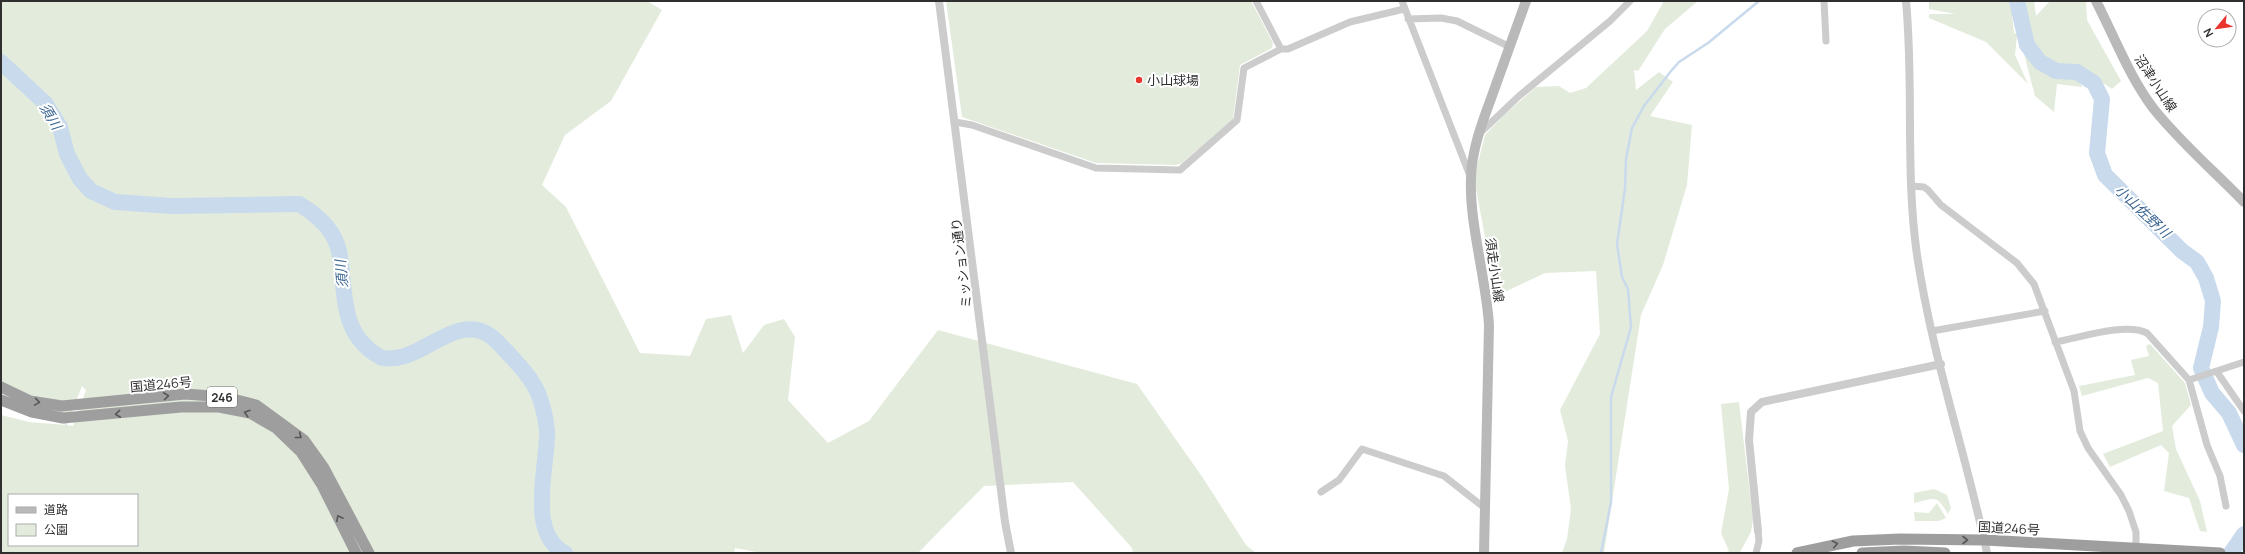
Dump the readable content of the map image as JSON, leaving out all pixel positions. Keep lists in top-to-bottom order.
{
  "streets": {
    "highway": ["国道246号", "246"],
    "main road": ["沼津小山線", "須走小山線"],
    "street": ["ミッション通り"]
  },
  "water": ["須川", "小山佐野川"],
  "places": ["小山球場"],
  "legend": ["道路", "公園"],
  "north": "bottom left"
}
